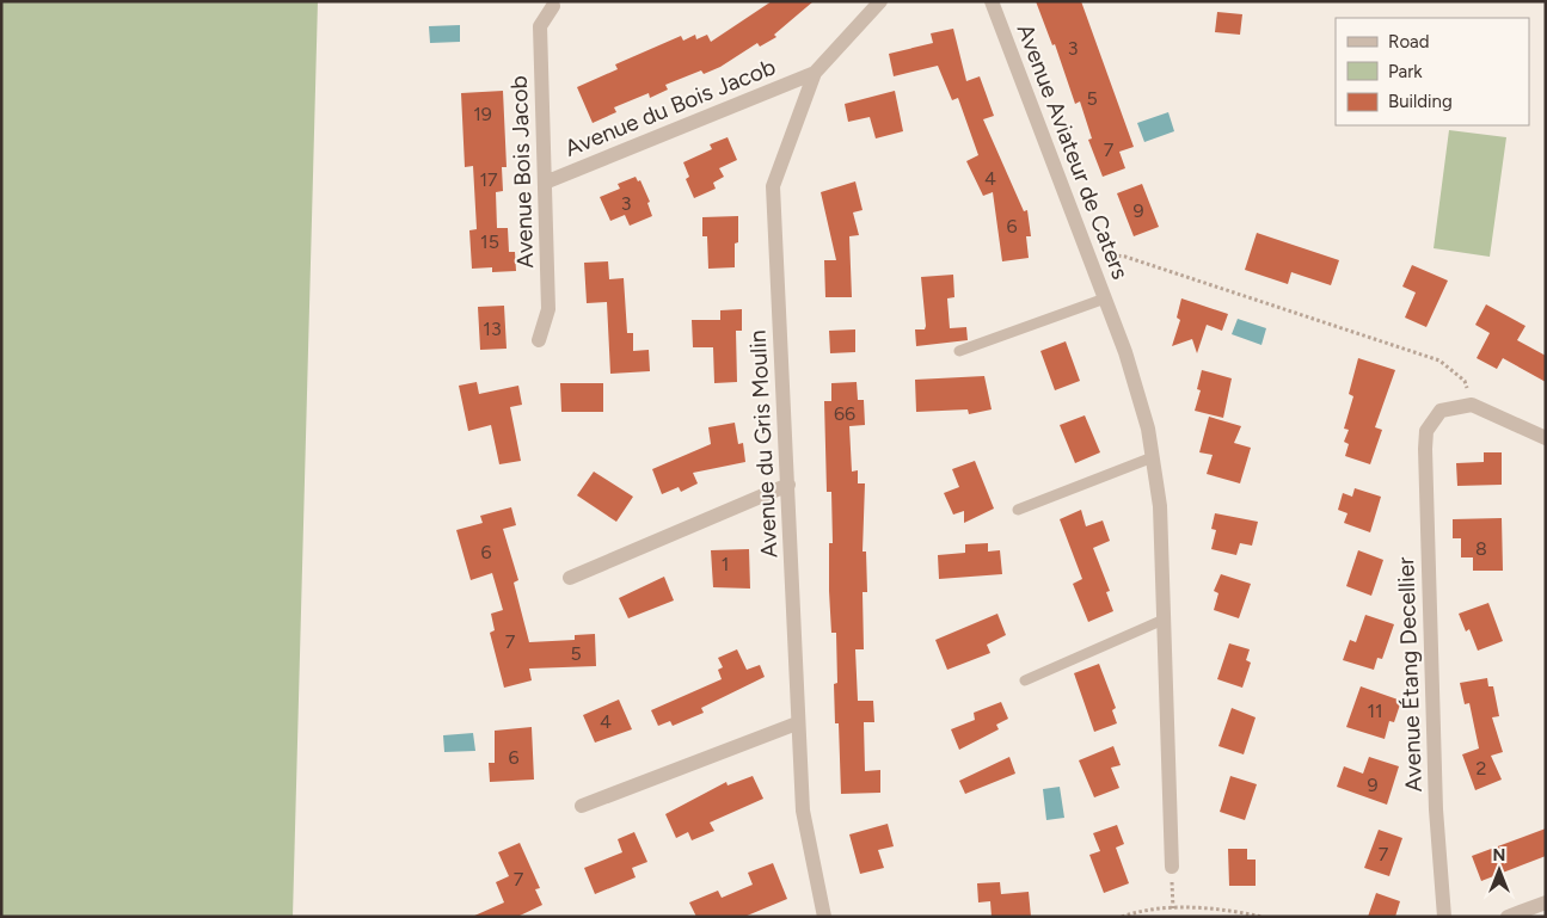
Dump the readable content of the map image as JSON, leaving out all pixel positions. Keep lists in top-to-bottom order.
{
  "streets": {
    "street": [
      "Avenue du Bois Jacob",
      "Avenue Aviateur de Caters",
      "Avenue Bois Jacob",
      "Avenue du Gris Moulin",
      "Avenue Étang Decellier"
    ]
  },
  "crossings": [
    ["Avenue du Bois Jacob", "Avenue Bois Jacob"],
    ["Avenue du Bois Jacob", "Avenue du Gris Moulin"]
  ],
  "house_numbers": [
    "3",
    "5",
    "19",
    "7",
    "4",
    "17",
    "3",
    "9",
    "6",
    "15",
    "13",
    "66",
    "8",
    "6",
    "1",
    "7",
    "5",
    "11",
    "4",
    "6",
    "2",
    "9",
    "7",
    "7"
  ],
  "legend": ["Road", "Park", "Building"],
  "north": "top"
}
